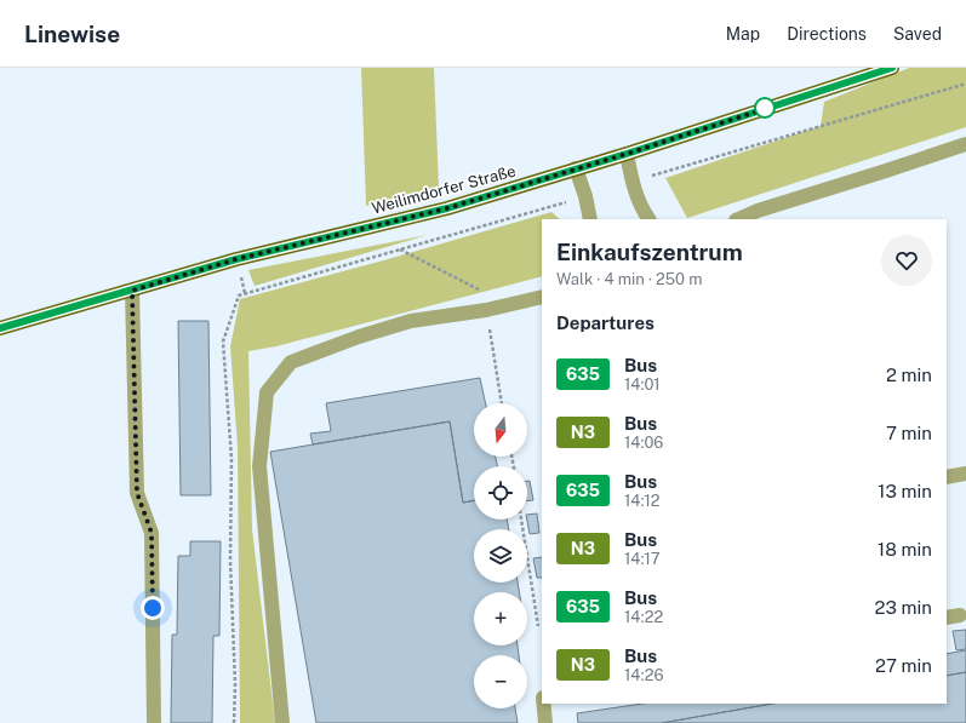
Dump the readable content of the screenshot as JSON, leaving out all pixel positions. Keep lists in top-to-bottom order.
{
  "streets": {
    "main road": ["Weilimdorfer Straße"]
  },
  "lines": ["bus line 635"],
  "north": "bottom",
  "page": {
    "header": "Linewise",
    "nav": ["Map", "Directions", "Saved"],
    "heading": [
      ["Einkaufszentrum", "Walk · 4 min · 250 m"],
      "Departures"
    ],
    "list": [
      {
        "mark": "635",
        "name": "Bus",
        "note": "14:01",
        "value": "2 min"
      },
      {
        "mark": "N3",
        "name": "Bus",
        "note": "14:06",
        "value": "7 min"
      },
      {
        "mark": "635",
        "name": "Bus",
        "note": "14:12",
        "value": "13 min"
      },
      {
        "mark": "N3",
        "name": "Bus",
        "note": "14:17",
        "value": "18 min"
      },
      {
        "mark": "635",
        "name": "Bus",
        "note": "14:22",
        "value": "23 min"
      },
      {
        "mark": "N3",
        "name": "Bus",
        "note": "14:26",
        "value": "27 min"
      }
    ],
    "map_buttons": ["+", "−"]
  }
}
